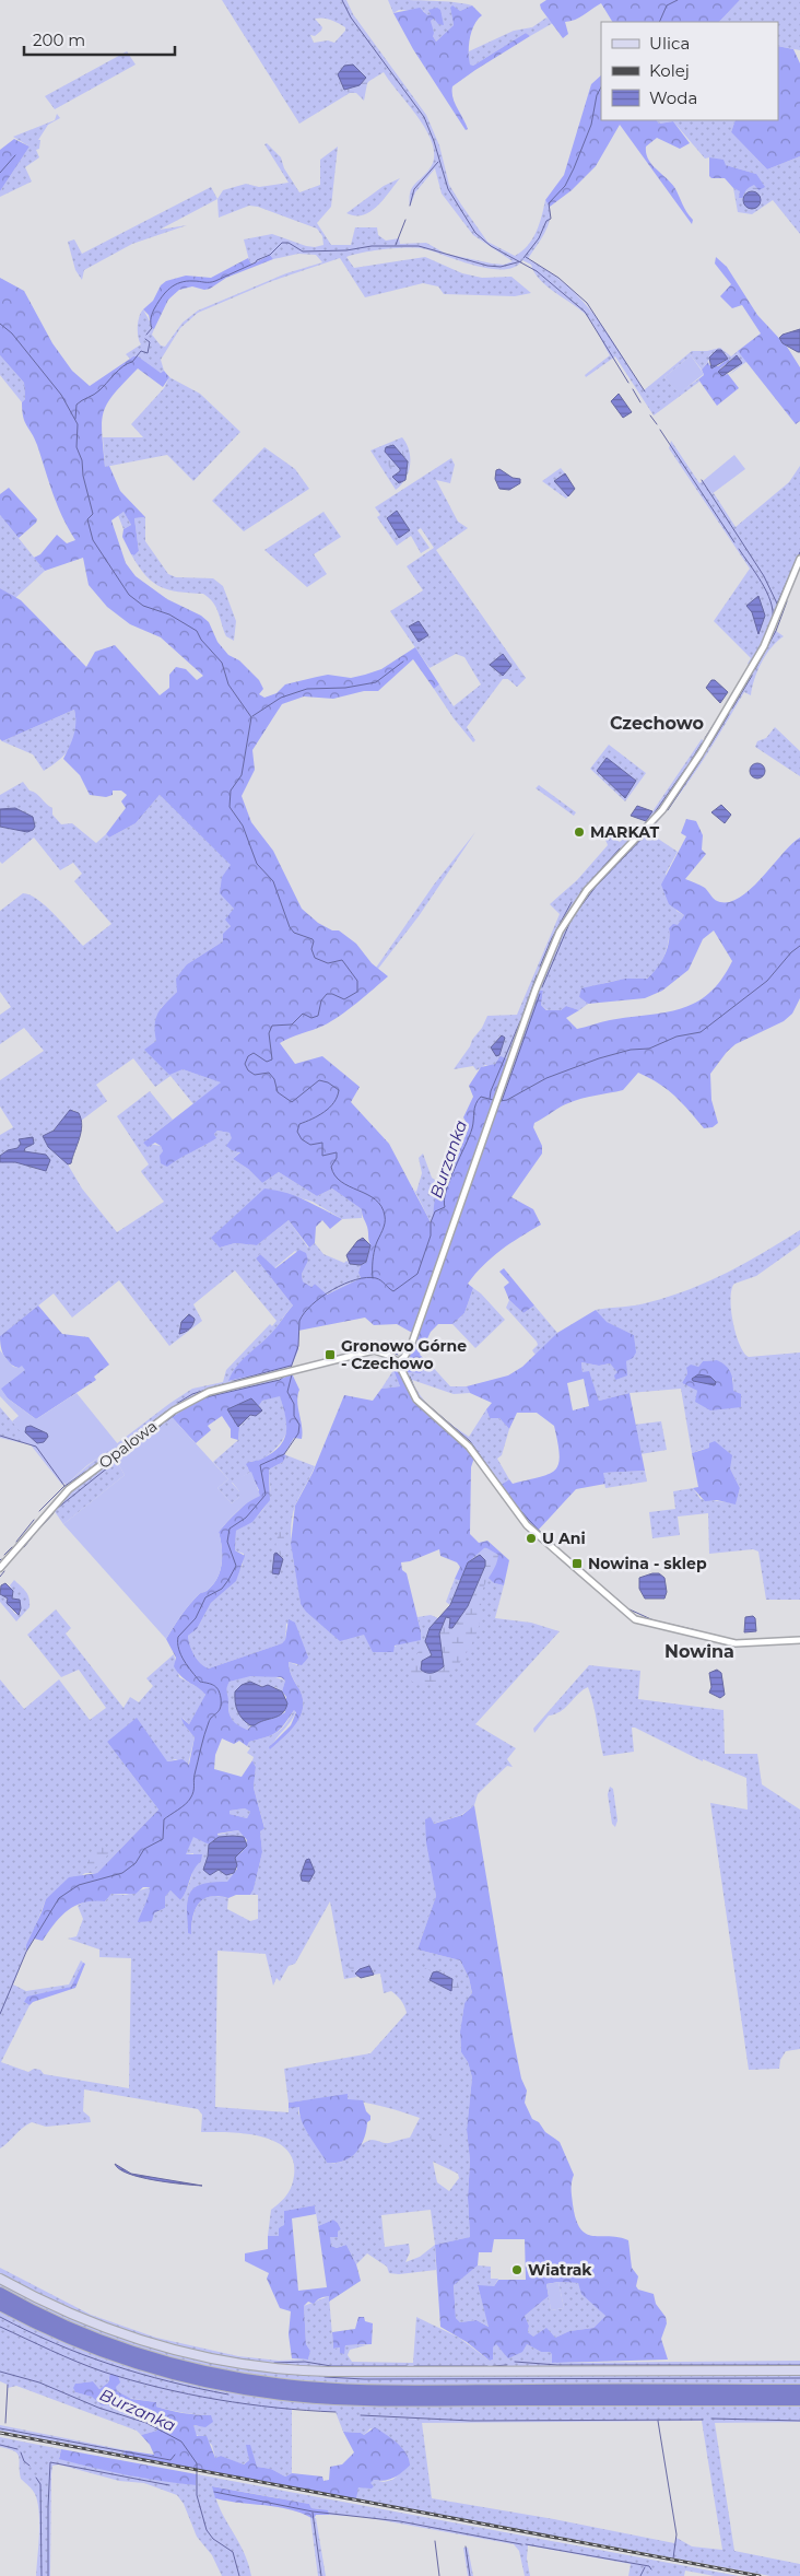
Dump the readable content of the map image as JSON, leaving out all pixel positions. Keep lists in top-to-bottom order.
{
  "streets": {
    "street": ["Opalowa"]
  },
  "districts": ["Czechowo", "Nowina"],
  "water": ["Burzanka"],
  "places": {
    "other": ["MARKAT", "U Ani", "Wiatrak"],
    "transit": ["Gronowo Górne - Czechowo", "Nowina - sklep"]
  },
  "legend": ["Ulica", "Kolej", "Woda"],
  "scale_bar": "200 m"
}
